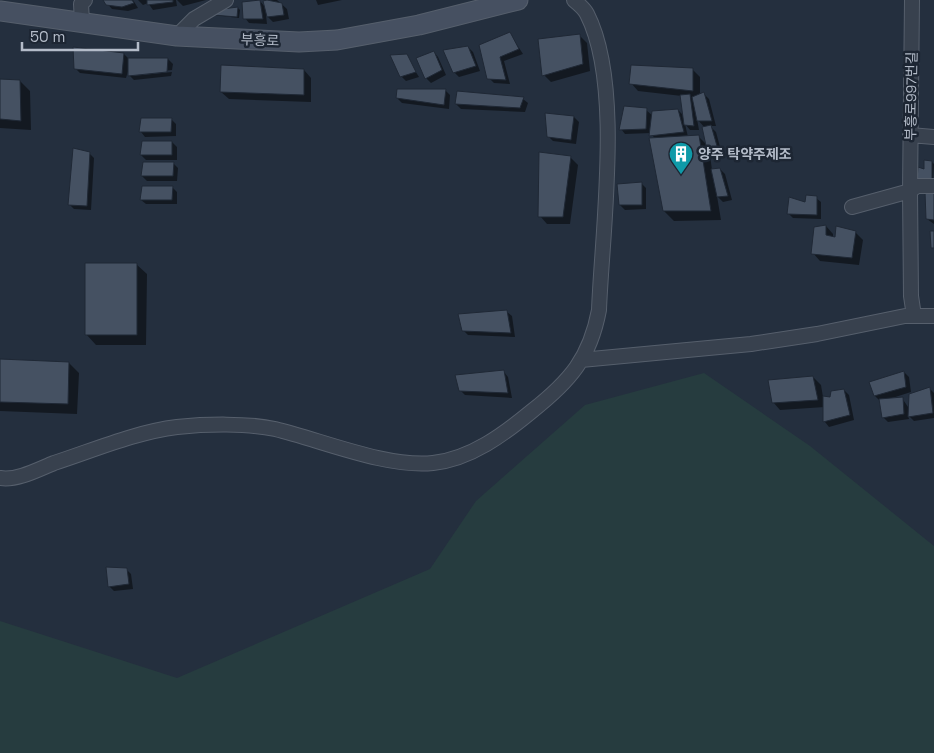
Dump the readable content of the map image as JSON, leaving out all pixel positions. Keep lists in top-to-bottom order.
{
  "streets": {
    "main road": ["부흥로"],
    "street": ["부흥로997번길"]
  },
  "places": {
    "building": ["양주 탁약주제조"]
  },
  "scale_bar": "50 m"
}
